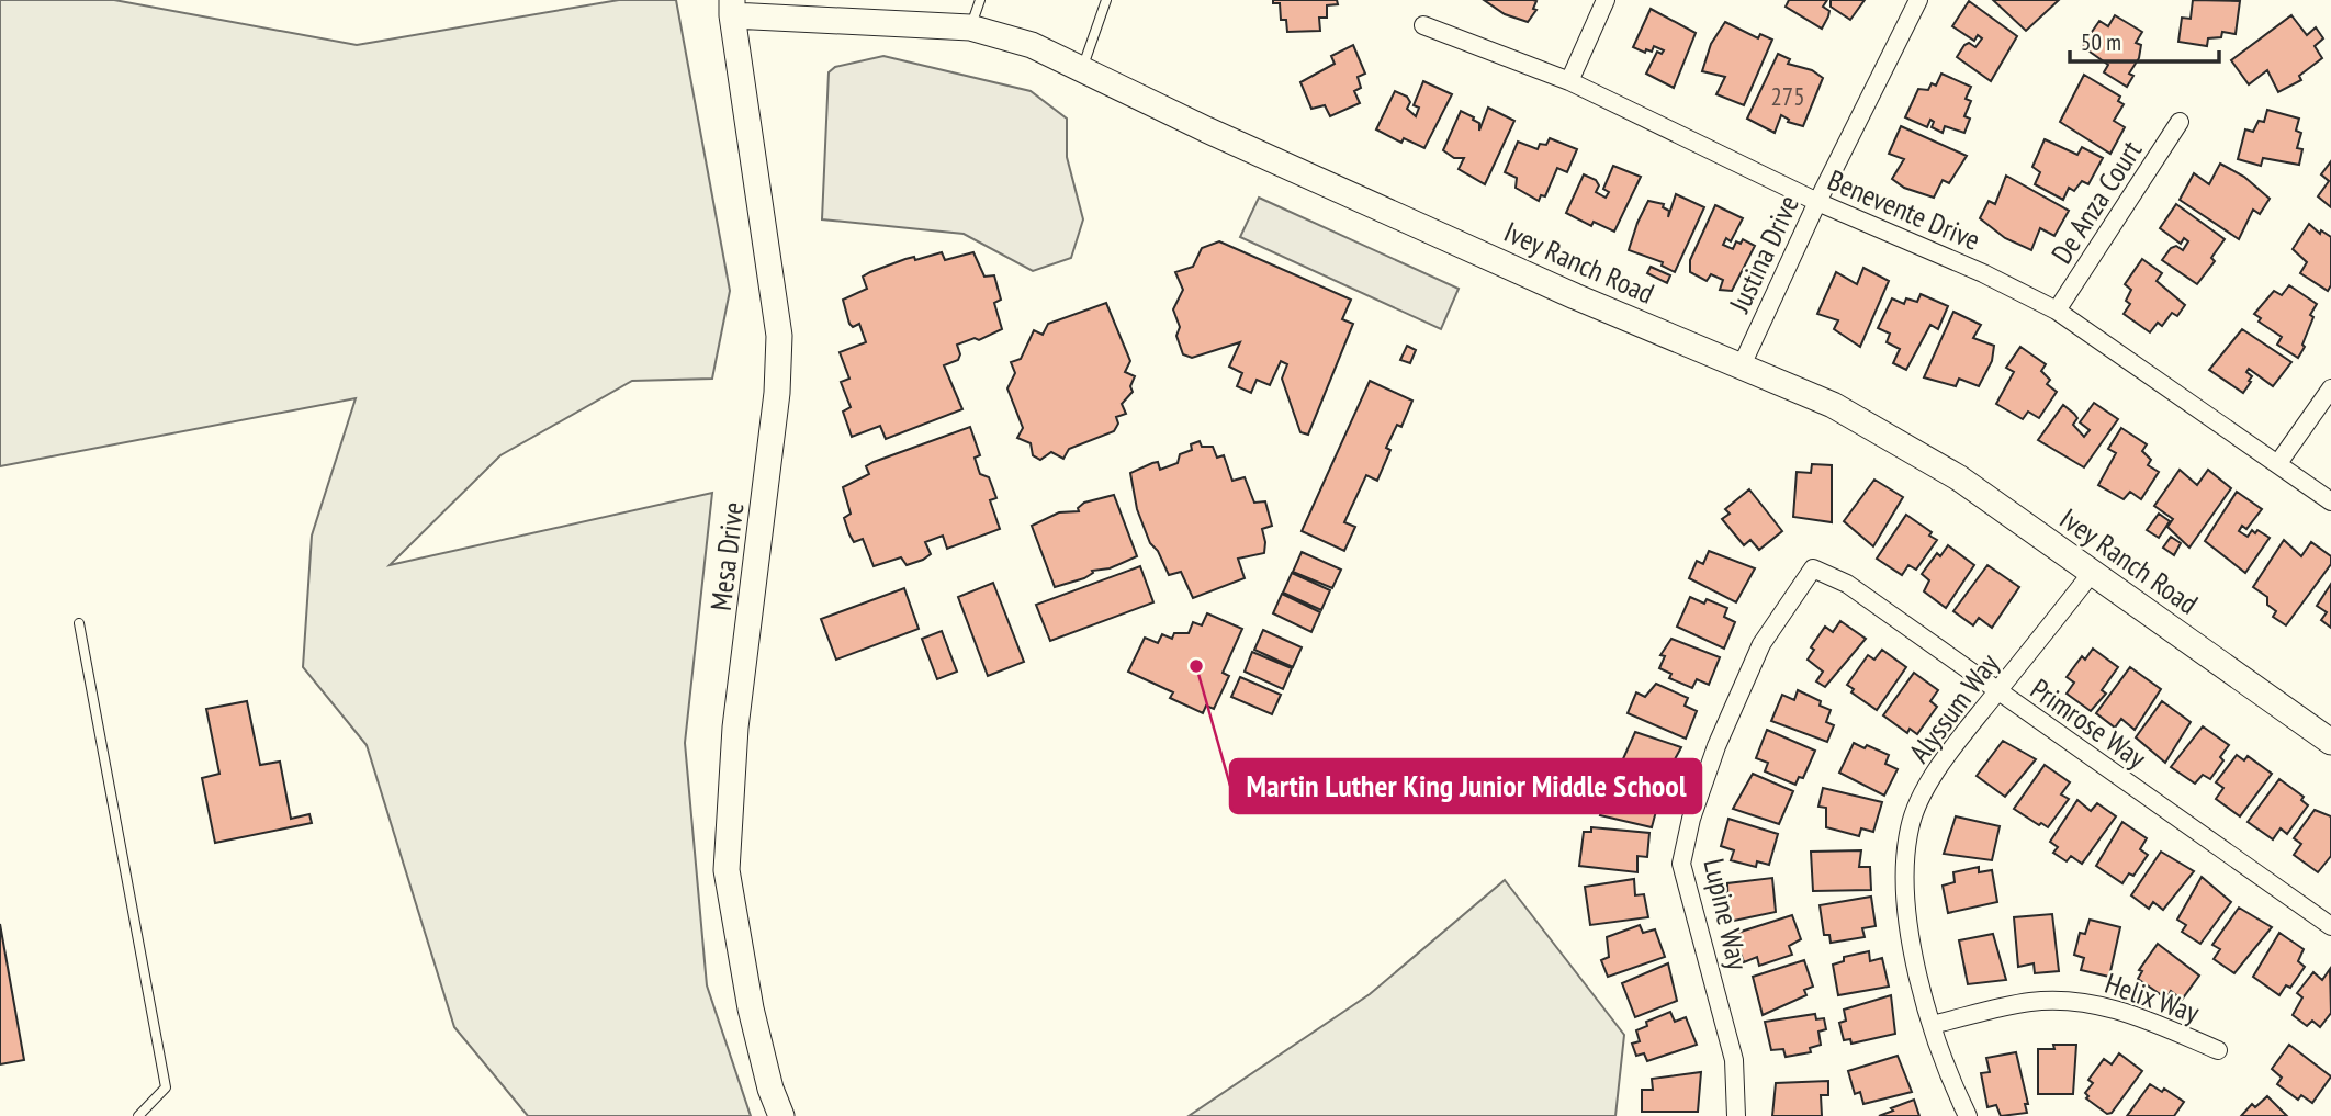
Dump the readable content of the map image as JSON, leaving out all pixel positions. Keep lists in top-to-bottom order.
{
  "streets": {
    "street": [
      "De Anza Court",
      "Benevente Drive",
      "Justina Drive",
      "Ivey Ranch Road",
      "Mesa Drive",
      "Alyssum Way",
      "Primrose Way",
      "Lupine Way",
      "Helix Way"
    ]
  },
  "crossings": [
    ["De Anza Court", "Benevente Drive"],
    ["Benevente Drive", "Justina Drive"],
    ["Justina Drive", "Ivey Ranch Road"],
    ["Ivey Ranch Road", "Mesa Drive"],
    ["Ivey Ranch Road", "Alyssum Way"],
    ["Alyssum Way", "Primrose Way"],
    ["Alyssum Way", "Helix Way"],
    ["Primrose Way", "Lupine Way"]
  ],
  "places": ["Martin Luther King Junior Middle School"],
  "house_numbers": ["275"],
  "scale_bar": "50 m"
}
